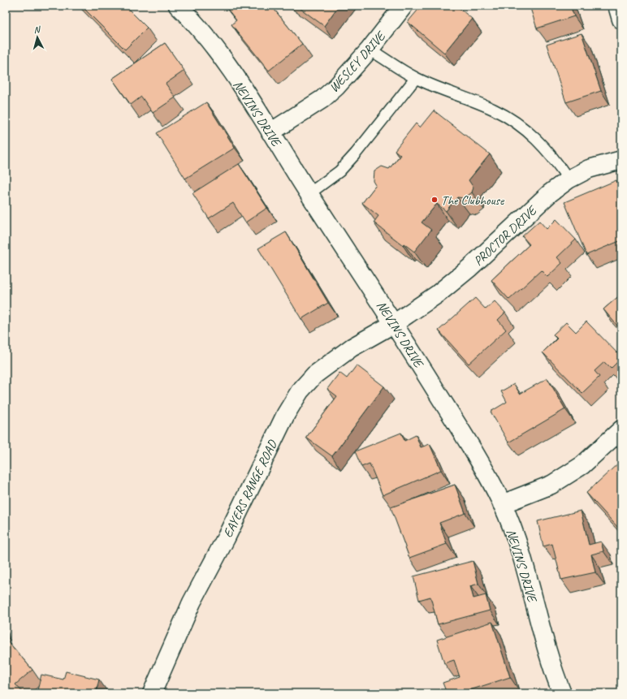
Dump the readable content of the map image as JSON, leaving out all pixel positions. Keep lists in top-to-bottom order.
{
  "streets": {
    "street": [
      "WESLEY DRIVE",
      "NEVINS DRIVE",
      "PROCTOR DRIVE",
      "EAYERS RANGE ROAD"
    ]
  },
  "crossings": [
    ["WESLEY DRIVE", "NEVINS DRIVE"],
    ["NEVINS DRIVE", "PROCTOR DRIVE"],
    ["NEVINS DRIVE", "EAYERS RANGE ROAD"],
    ["PROCTOR DRIVE", "EAYERS RANGE ROAD"]
  ],
  "places": ["The Clubhouse"],
  "north": "top"
}
